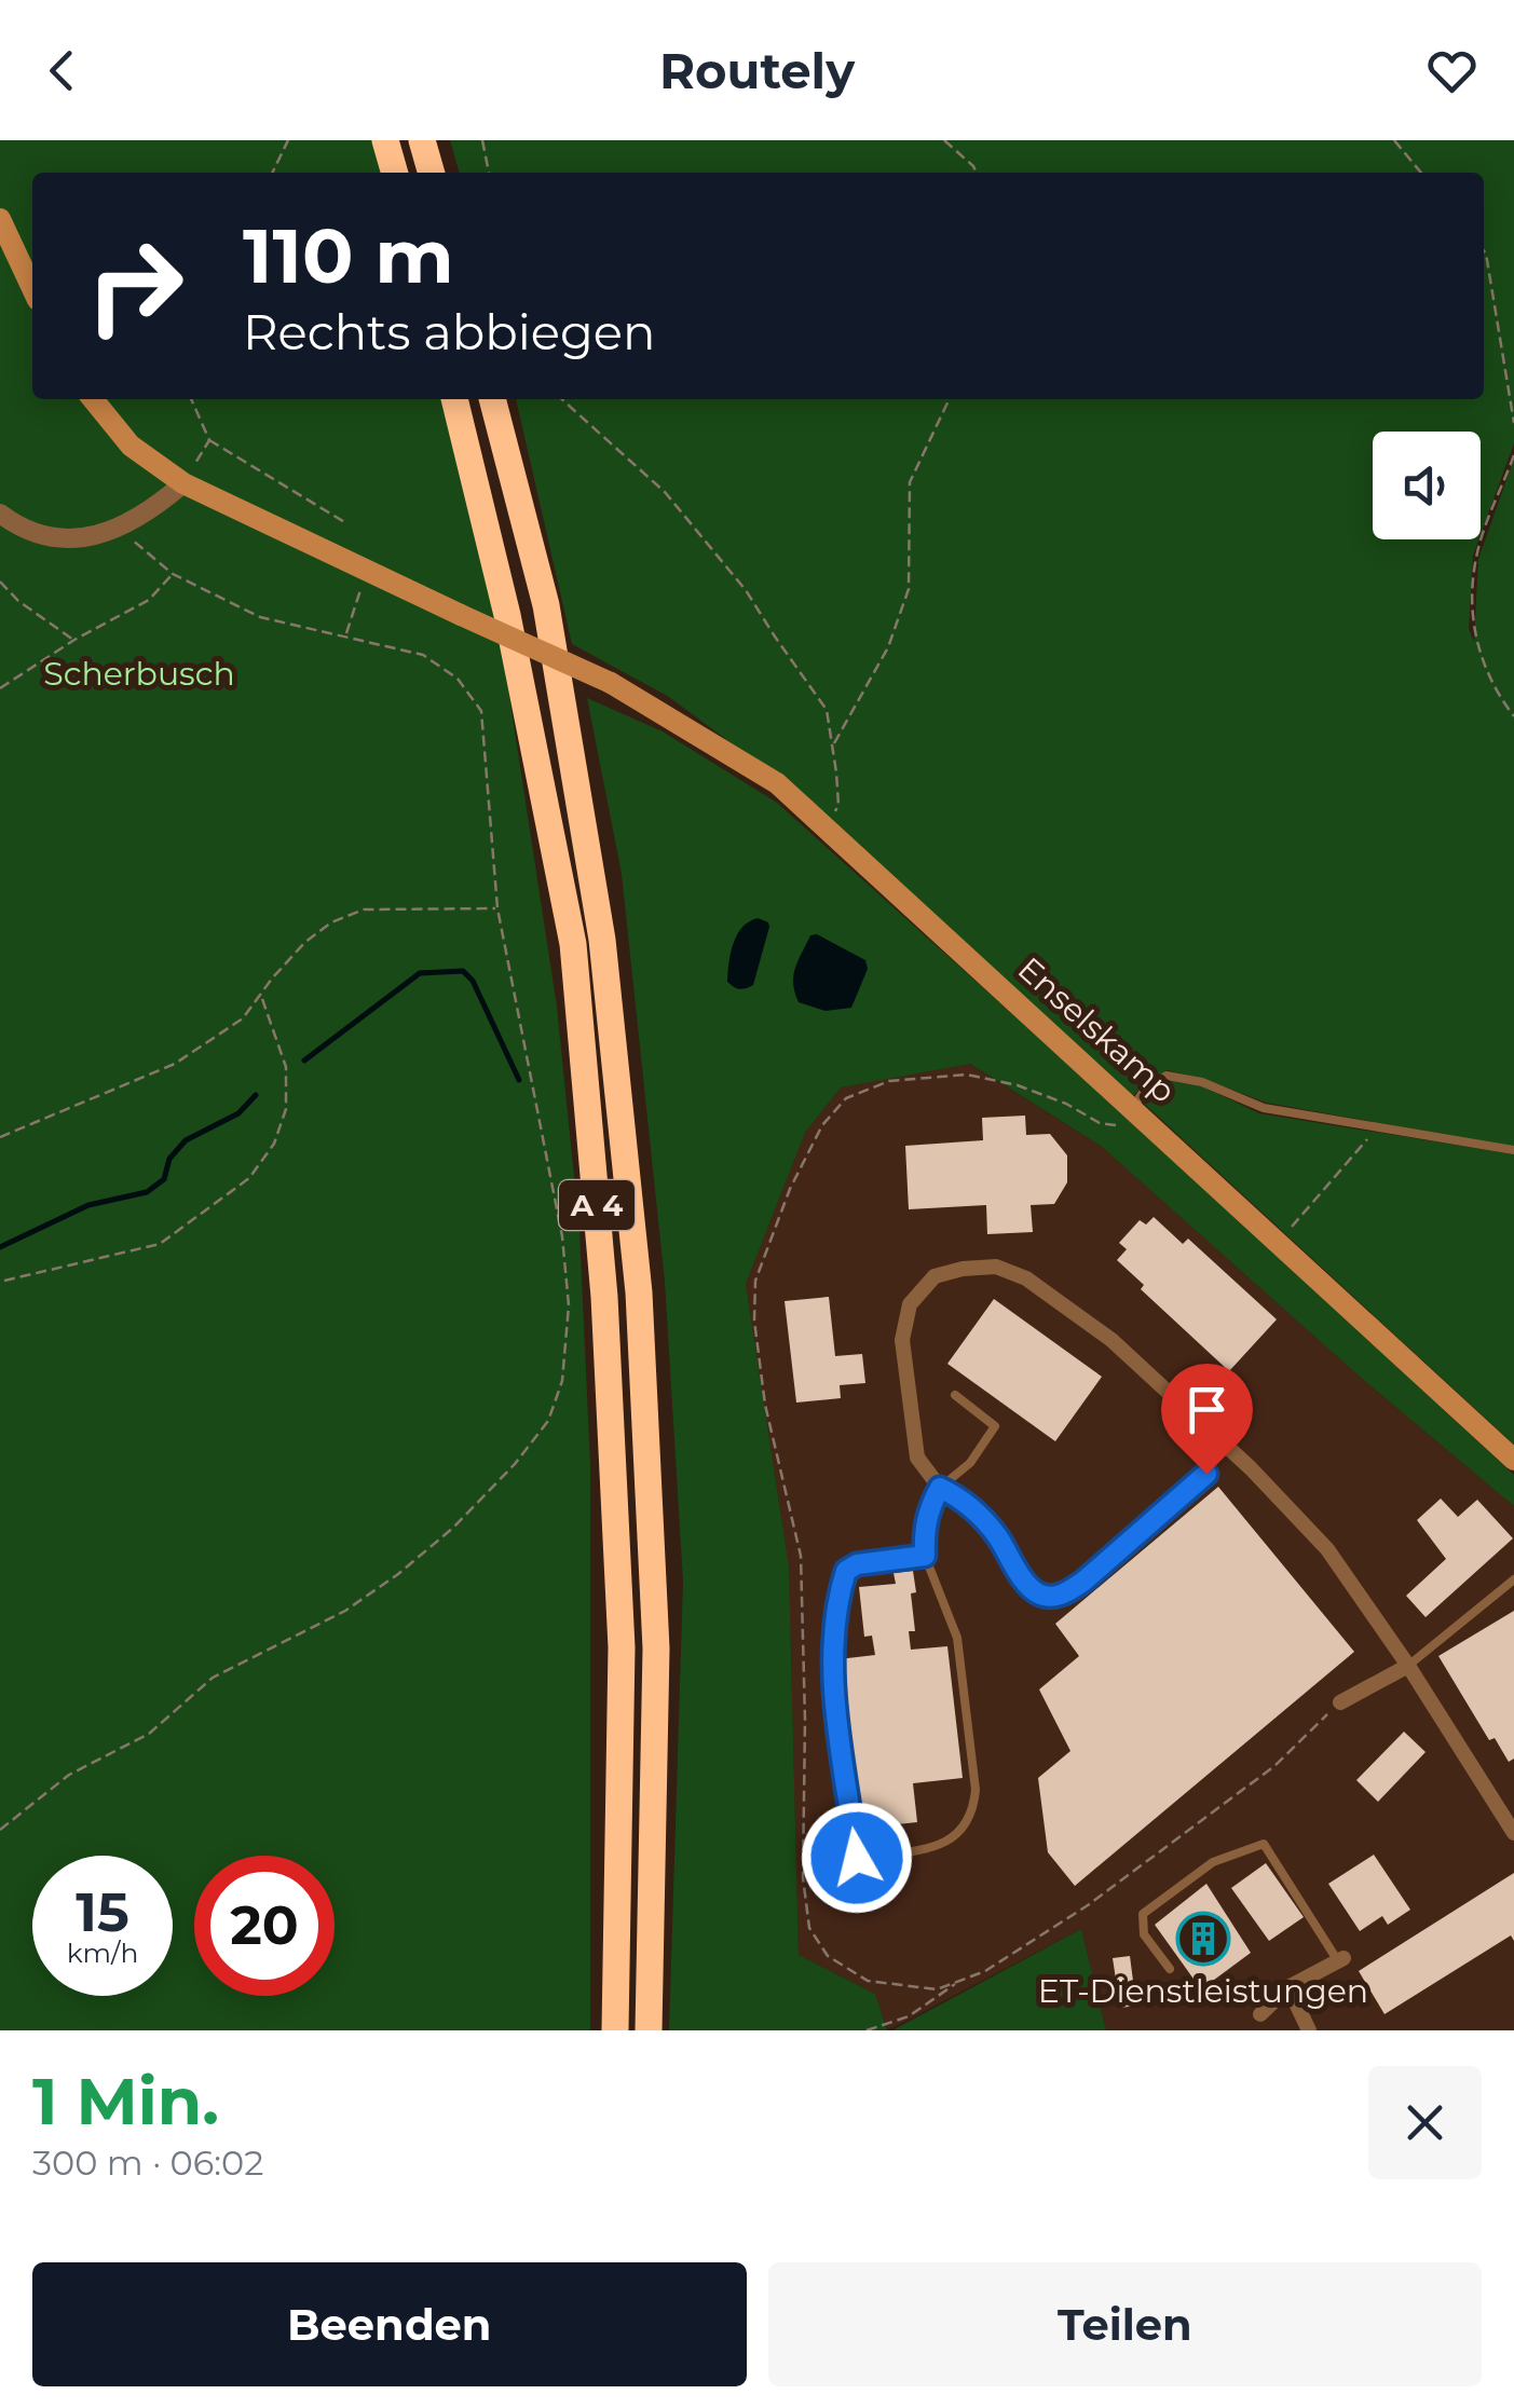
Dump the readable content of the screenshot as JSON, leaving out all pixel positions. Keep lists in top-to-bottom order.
{
  "streets": {
    "highway": ["A 4"],
    "main road": ["Enselskamp"]
  },
  "parks": ["Scherbusch"],
  "places": {
    "building": ["ET-Dienstleistungen"]
  },
  "page": {
    "header": "Routely",
    "turn": ["110 m", "Rechts abbiegen"],
    "speed": "15 km/h",
    "limit": "20",
    "heading": ["1 Min.", "300 m · 06:02"],
    "buttons": ["Beenden", "Teilen"]
  }
}
